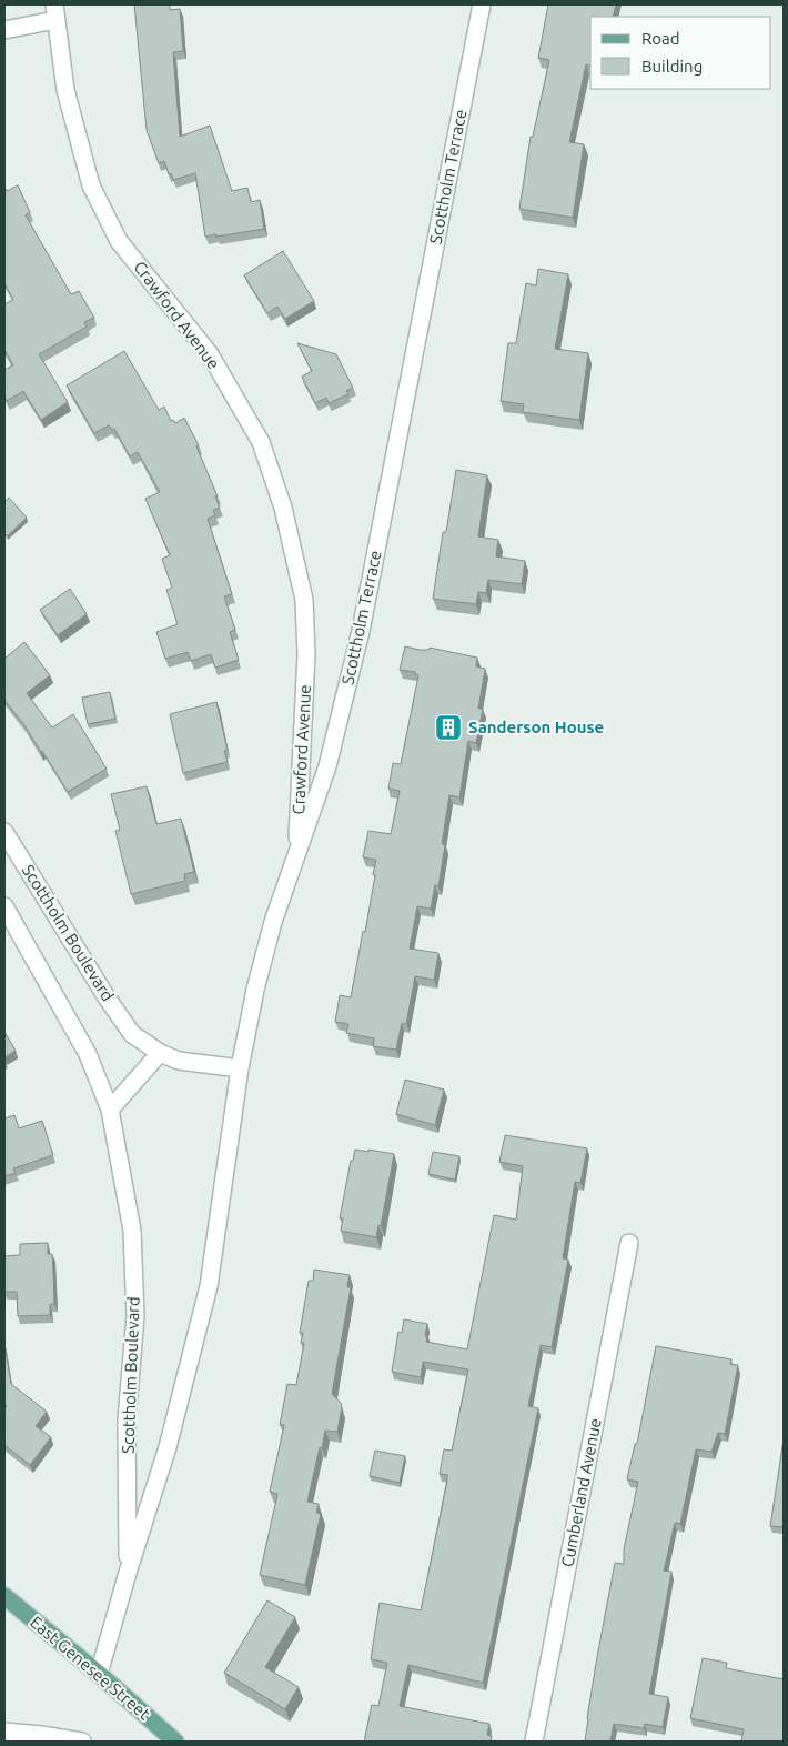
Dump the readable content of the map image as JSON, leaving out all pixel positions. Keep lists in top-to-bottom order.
{
  "streets": {
    "main road": ["East Genesee Street"],
    "street": [
      "Scottholm Terrace",
      "Crawford Avenue",
      "Scottholm Boulevard",
      "Cumberland Avenue"
    ]
  },
  "crossings": [
    ["Scottholm Terrace", "Crawford Avenue"],
    ["Scottholm Terrace", "Scottholm Boulevard"],
    ["Scottholm Boulevard", "East Genesee Street"]
  ],
  "places": {
    "building": ["Sanderson House"]
  },
  "legend": ["Road", "Building"]
}
